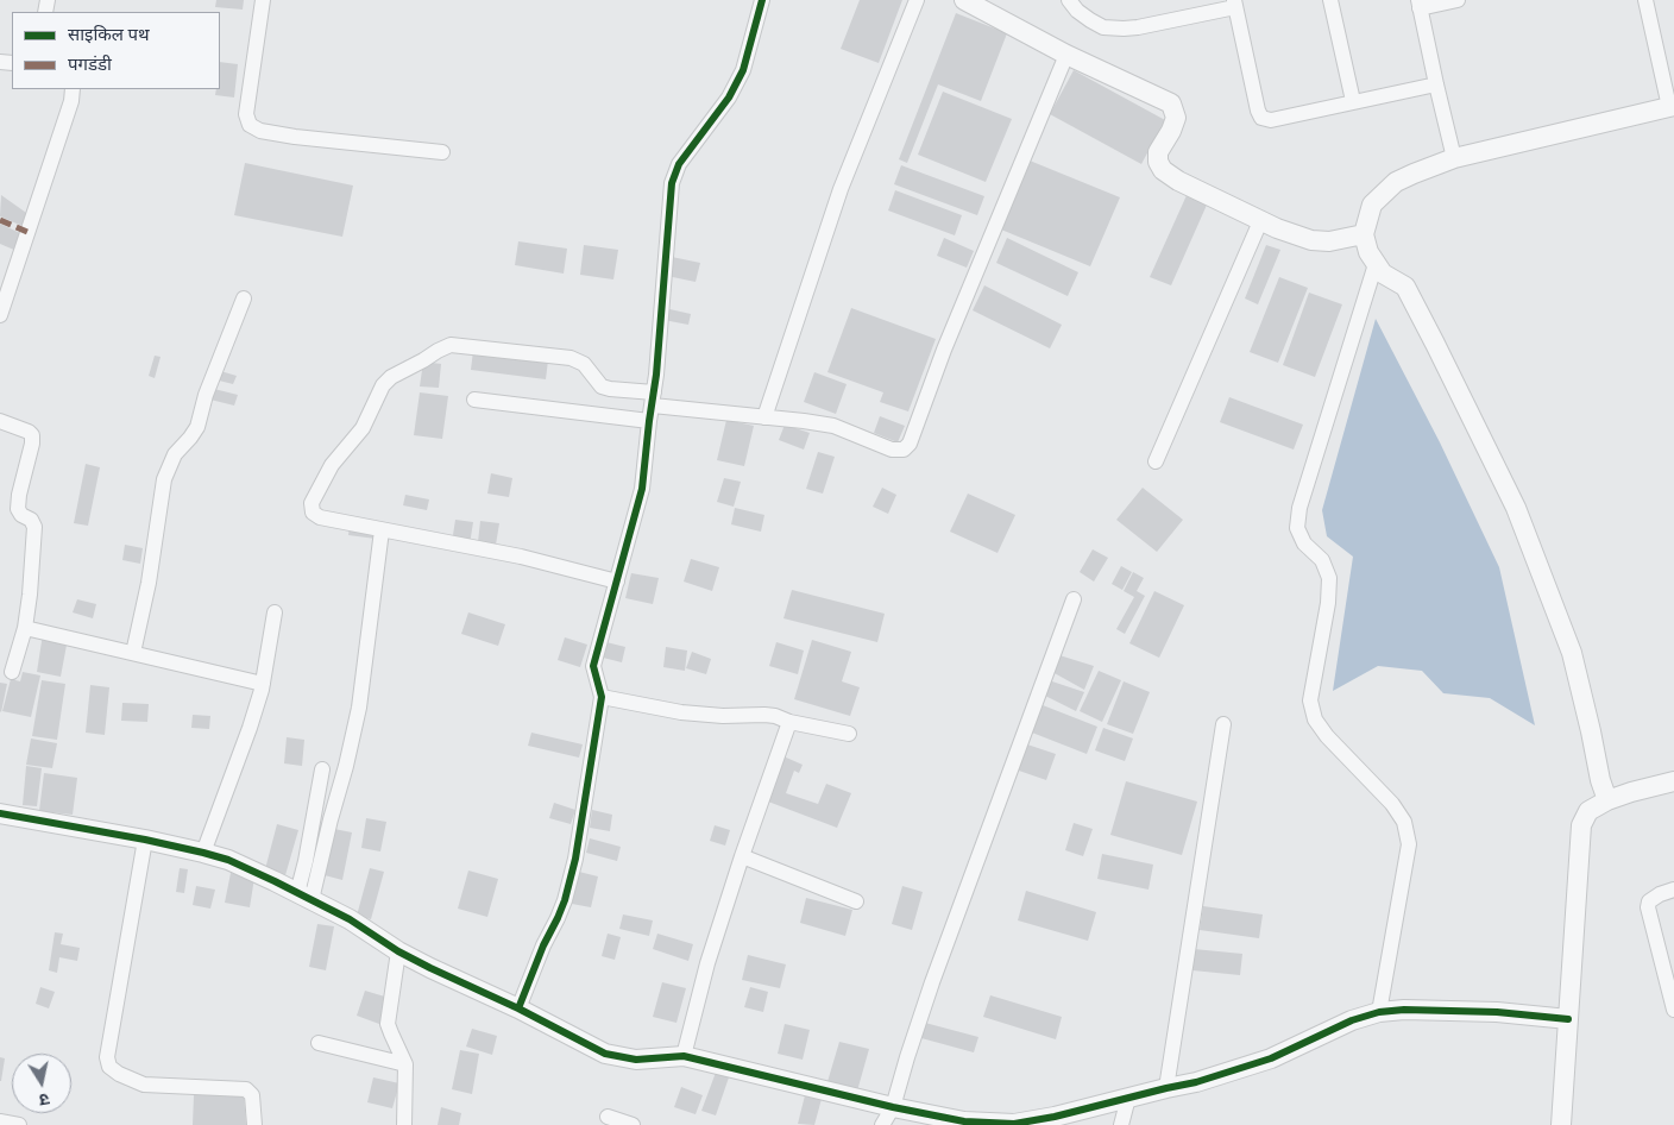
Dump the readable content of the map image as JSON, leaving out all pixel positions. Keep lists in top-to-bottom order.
{
  "legend": ["साइकिल पथ", "पगडंडी"],
  "north": "bottom"
}
